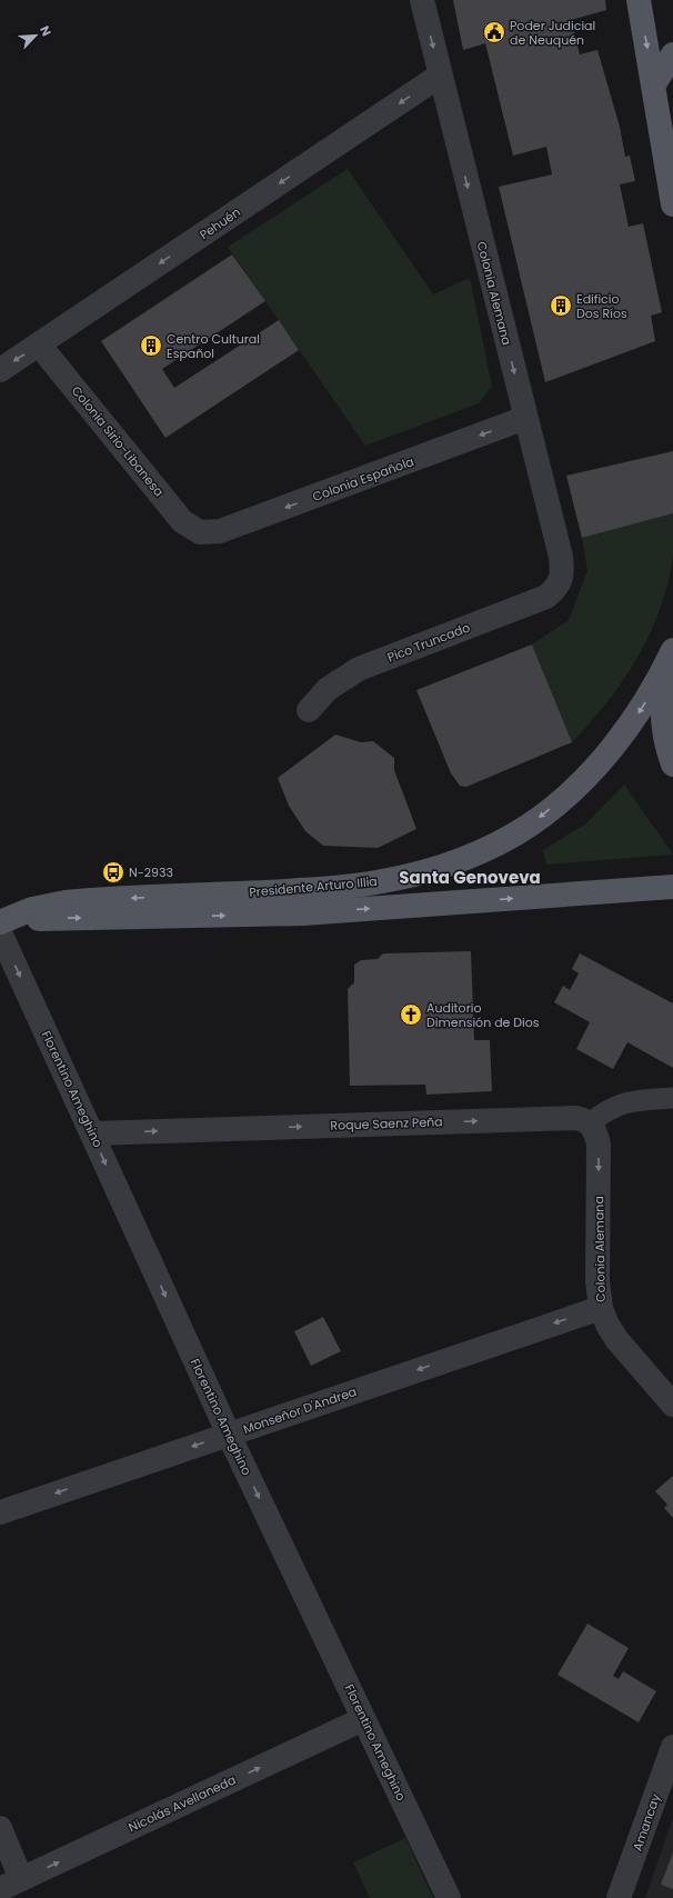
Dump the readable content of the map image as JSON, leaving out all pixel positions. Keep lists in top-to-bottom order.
{
  "streets": {
    "main road": ["Presidente Arturo Illia"],
    "street": [
      "Pehuén",
      "Colonia Alemana",
      "Colonia Sirio-Libanesa",
      "Colonia Española",
      "Pico Truncado",
      "Florentino Ameghino",
      "Roque Saenz Peña",
      "Monseñor D'Andrea",
      "Nicolás Avellaneda",
      "Amancay"
    ]
  },
  "crossings": [
    ["Pehuén", "Colonia Alemana"],
    ["Pehuén", "Colonia Sirio-Libanesa"],
    ["Colonia Alemana", "Colonia Española"],
    ["Colonia Alemana", "Pico Truncado"],
    ["Colonia Alemana", "Roque Saenz Peña"],
    ["Colonia Alemana", "Monseñor D'Andrea"],
    ["Colonia Sirio-Libanesa", "Colonia Española"],
    ["Florentino Ameghino", "Roque Saenz Peña"],
    ["Florentino Ameghino", "Monseñor D'Andrea"],
    ["Florentino Ameghino", "Nicolás Avellaneda"]
  ],
  "one_way": [
    "Pehuén",
    "Colonia Alemana",
    "Colonia Española",
    "Florentino Ameghino",
    "Roque Saenz Peña",
    "Monseñor D'Andrea",
    "Nicolás Avellaneda"
  ],
  "districts": ["Santa Genoveva"],
  "places": {
    "public building": ["Poder Judicial de Neuquén"],
    "building": ["Edificio Dos Ríos", "Centro Cultural Español"],
    "bus stop": ["N-2933"],
    "church": ["Auditorio Dimensión de Dios"]
  },
  "north": "top right"
}
